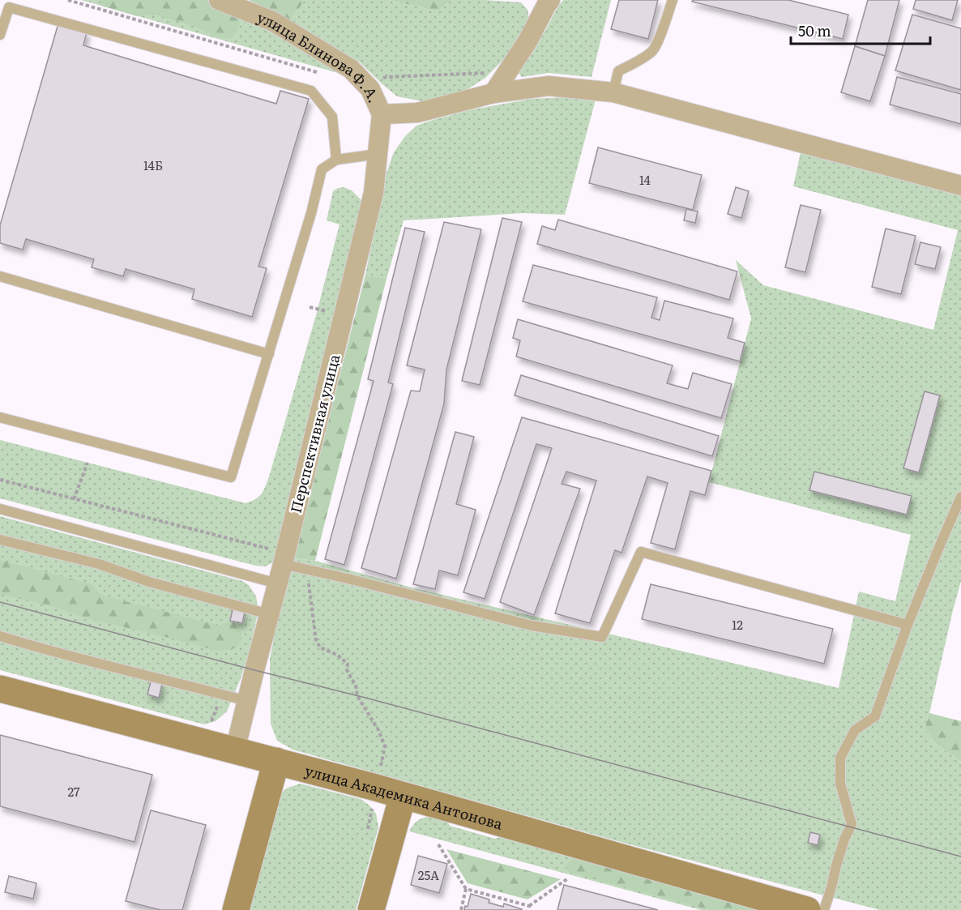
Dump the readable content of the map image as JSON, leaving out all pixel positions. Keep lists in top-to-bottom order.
{
  "streets": {
    "main road": ["улица Академика Антонова"],
    "street": ["улица Блинова Ф. А.", "Перспективная улица"]
  },
  "crossings": [
    ["улица Блинова Ф. А.", "Перспективная улица"],
    ["Перспективная улица", "улица Академика Антонова"]
  ],
  "house_numbers": [
    "14Б",
    "14",
    "12",
    "27",
    "25А"
  ],
  "scale_bar": "50 m"
}
